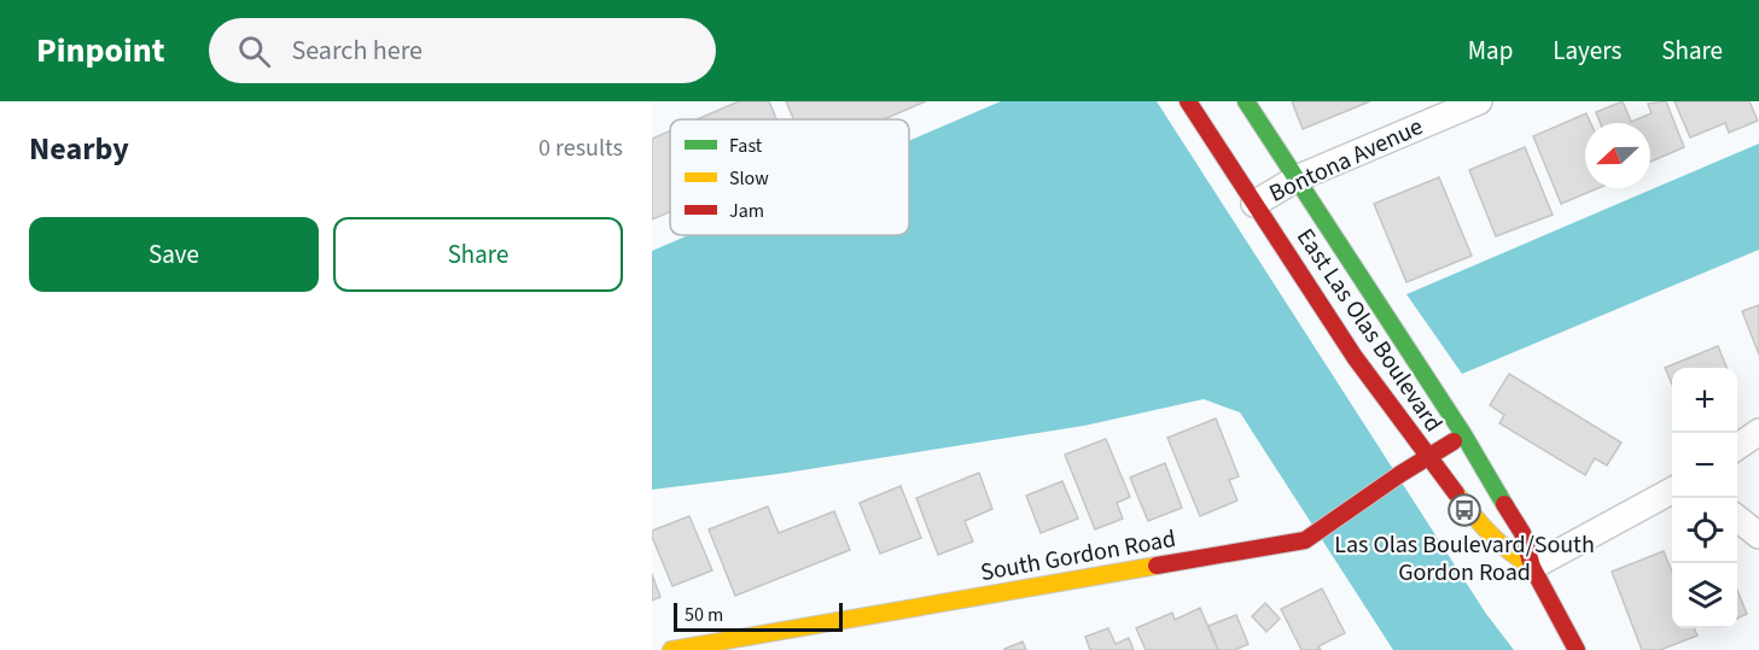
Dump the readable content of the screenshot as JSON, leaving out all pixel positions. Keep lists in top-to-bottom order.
{
  "streets": {
    "main road": ["East Las Olas Boulevard", "South Gordon Road"],
    "street": ["Bontona Avenue"]
  },
  "crossings": [
    ["Bontona Avenue", "East Las Olas Boulevard"],
    ["East Las Olas Boulevard", "South Gordon Road"]
  ],
  "places": {
    "bus stop": ["Las Olas Boulevard/South Gordon Road"]
  },
  "legend": ["Fast", "Slow", "Jam"],
  "scale_bar": "50 m",
  "north": "left",
  "page": {
    "header": "Pinpoint",
    "search": "Search here",
    "nav": ["Map", "Layers", "Share"],
    "heading": ["Nearby", "0 results"],
    "buttons": ["Save", "Share"],
    "map_buttons": ["+", "−"],
    "scale": "50 m"
  }
}
